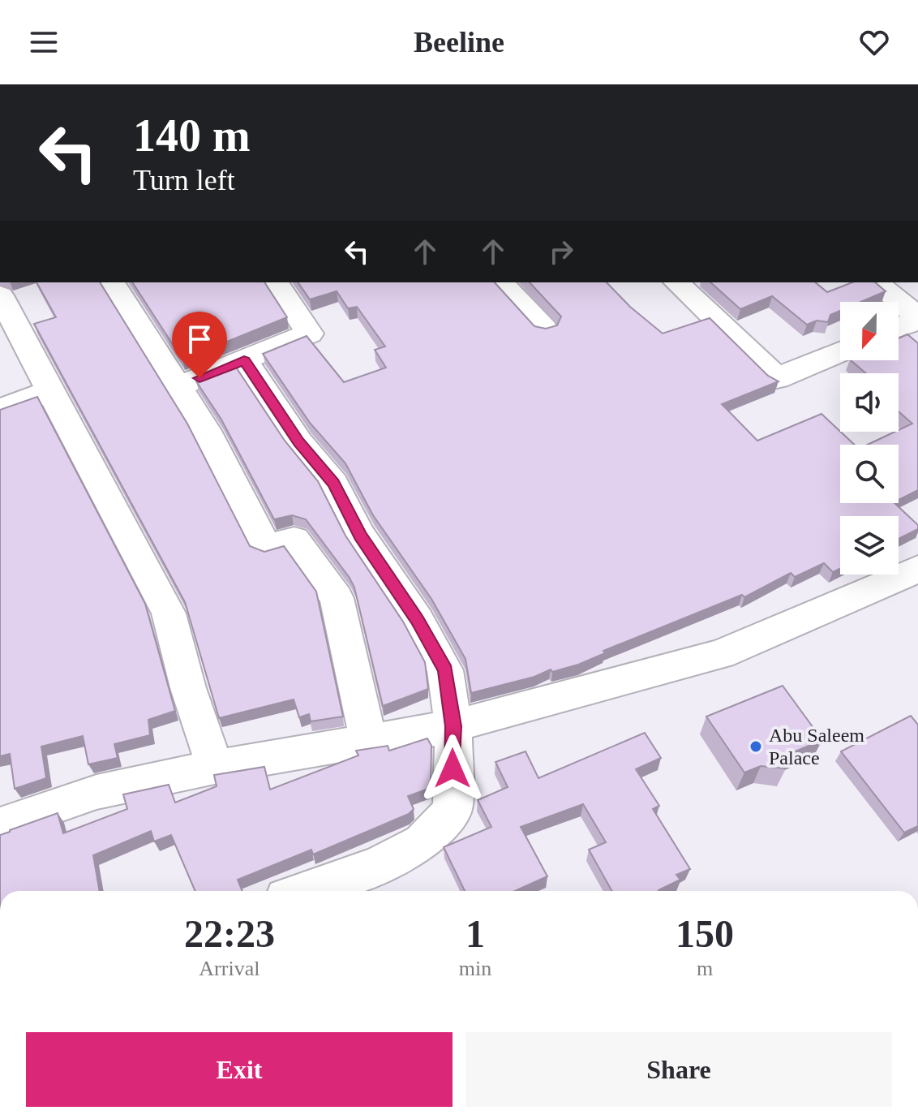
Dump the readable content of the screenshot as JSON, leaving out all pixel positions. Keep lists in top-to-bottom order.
{
  "places": ["Abu Saleem Palace"],
  "north": "bottom",
  "page": {
    "header": "Beeline",
    "turn": ["140 m", "Turn left"],
    "eta": [
      "22:23",
      "Arrival",
      "1",
      "min",
      "150",
      "m"
    ],
    "buttons": ["Exit", "Share"]
  }
}
